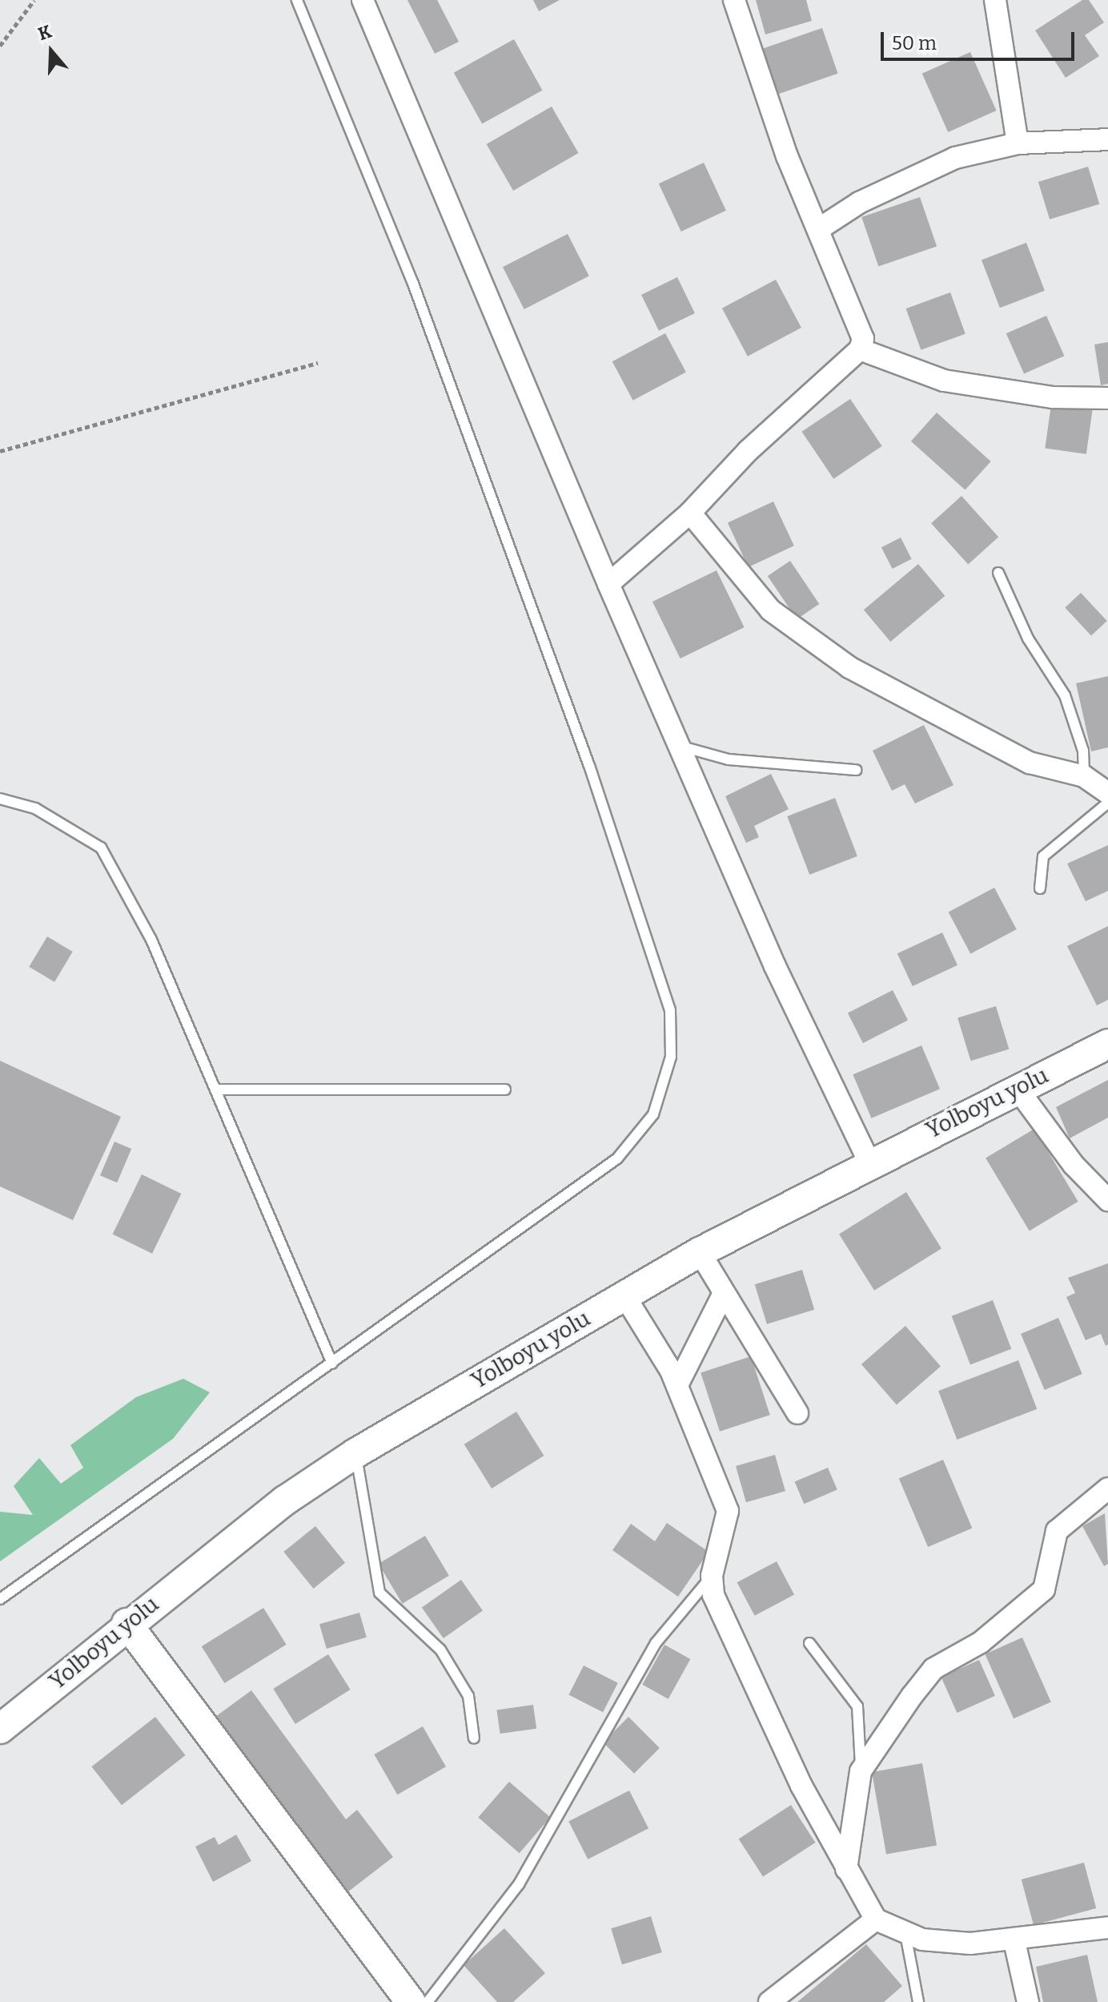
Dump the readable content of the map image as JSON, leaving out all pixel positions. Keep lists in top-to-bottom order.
{
  "streets": {
    "main road": ["Yolboyu yolu"]
  },
  "scale_bar": "50 m",
  "north": "top"
}
